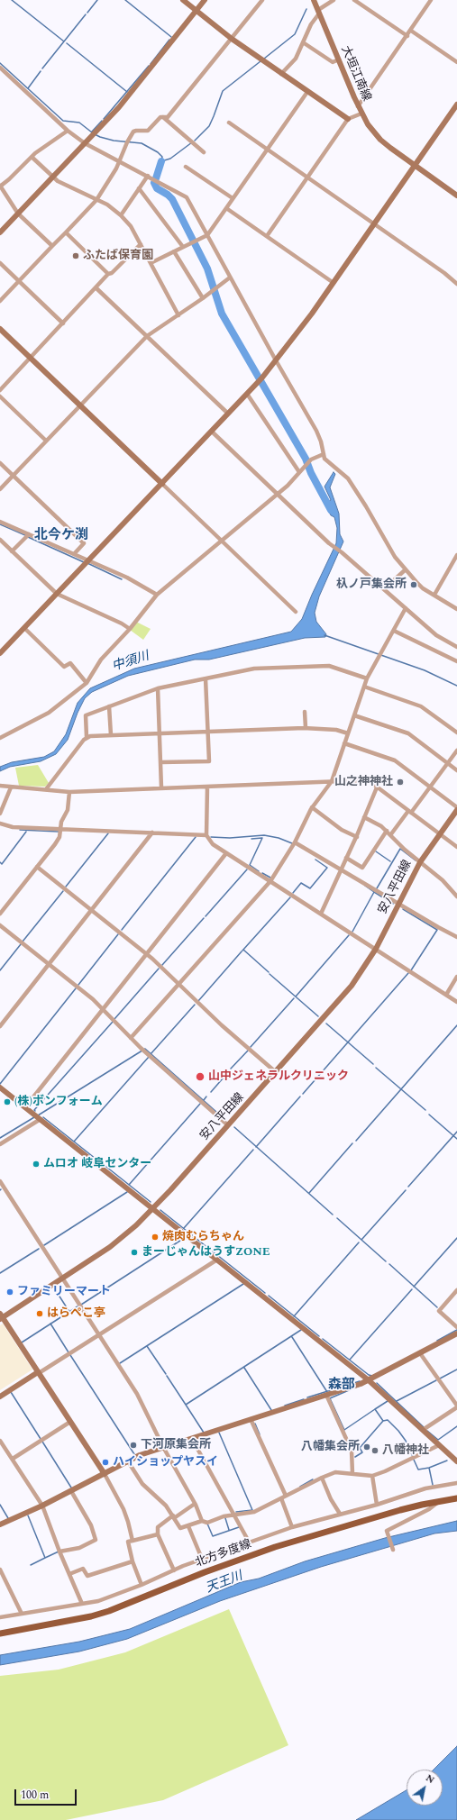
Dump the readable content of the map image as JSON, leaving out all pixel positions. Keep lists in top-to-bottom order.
{
  "streets": {
    "main road": ["北方多度線"],
    "street": ["大垣江南線", "安八平田線"]
  },
  "districts": ["北今ケ渕", "森部"],
  "water": ["中須川", "天王川"],
  "places": [
    "ふたば保育園",
    "杁ノ戸集会所",
    "山之神神社",
    "山中ジェネラルクリニック",
    "(株)ボンフォーム",
    "ムロオ 岐阜センター",
    "焼肉むらちゃん",
    "まーじゃんはうすZONE",
    "ファミリーマート",
    "はらぺこ亭",
    "下河原集会所",
    "八幡集会所",
    "八幡神社",
    "ハイショップヤスイ"
  ],
  "scale_bar": "100 m",
  "north": "top right"
}
